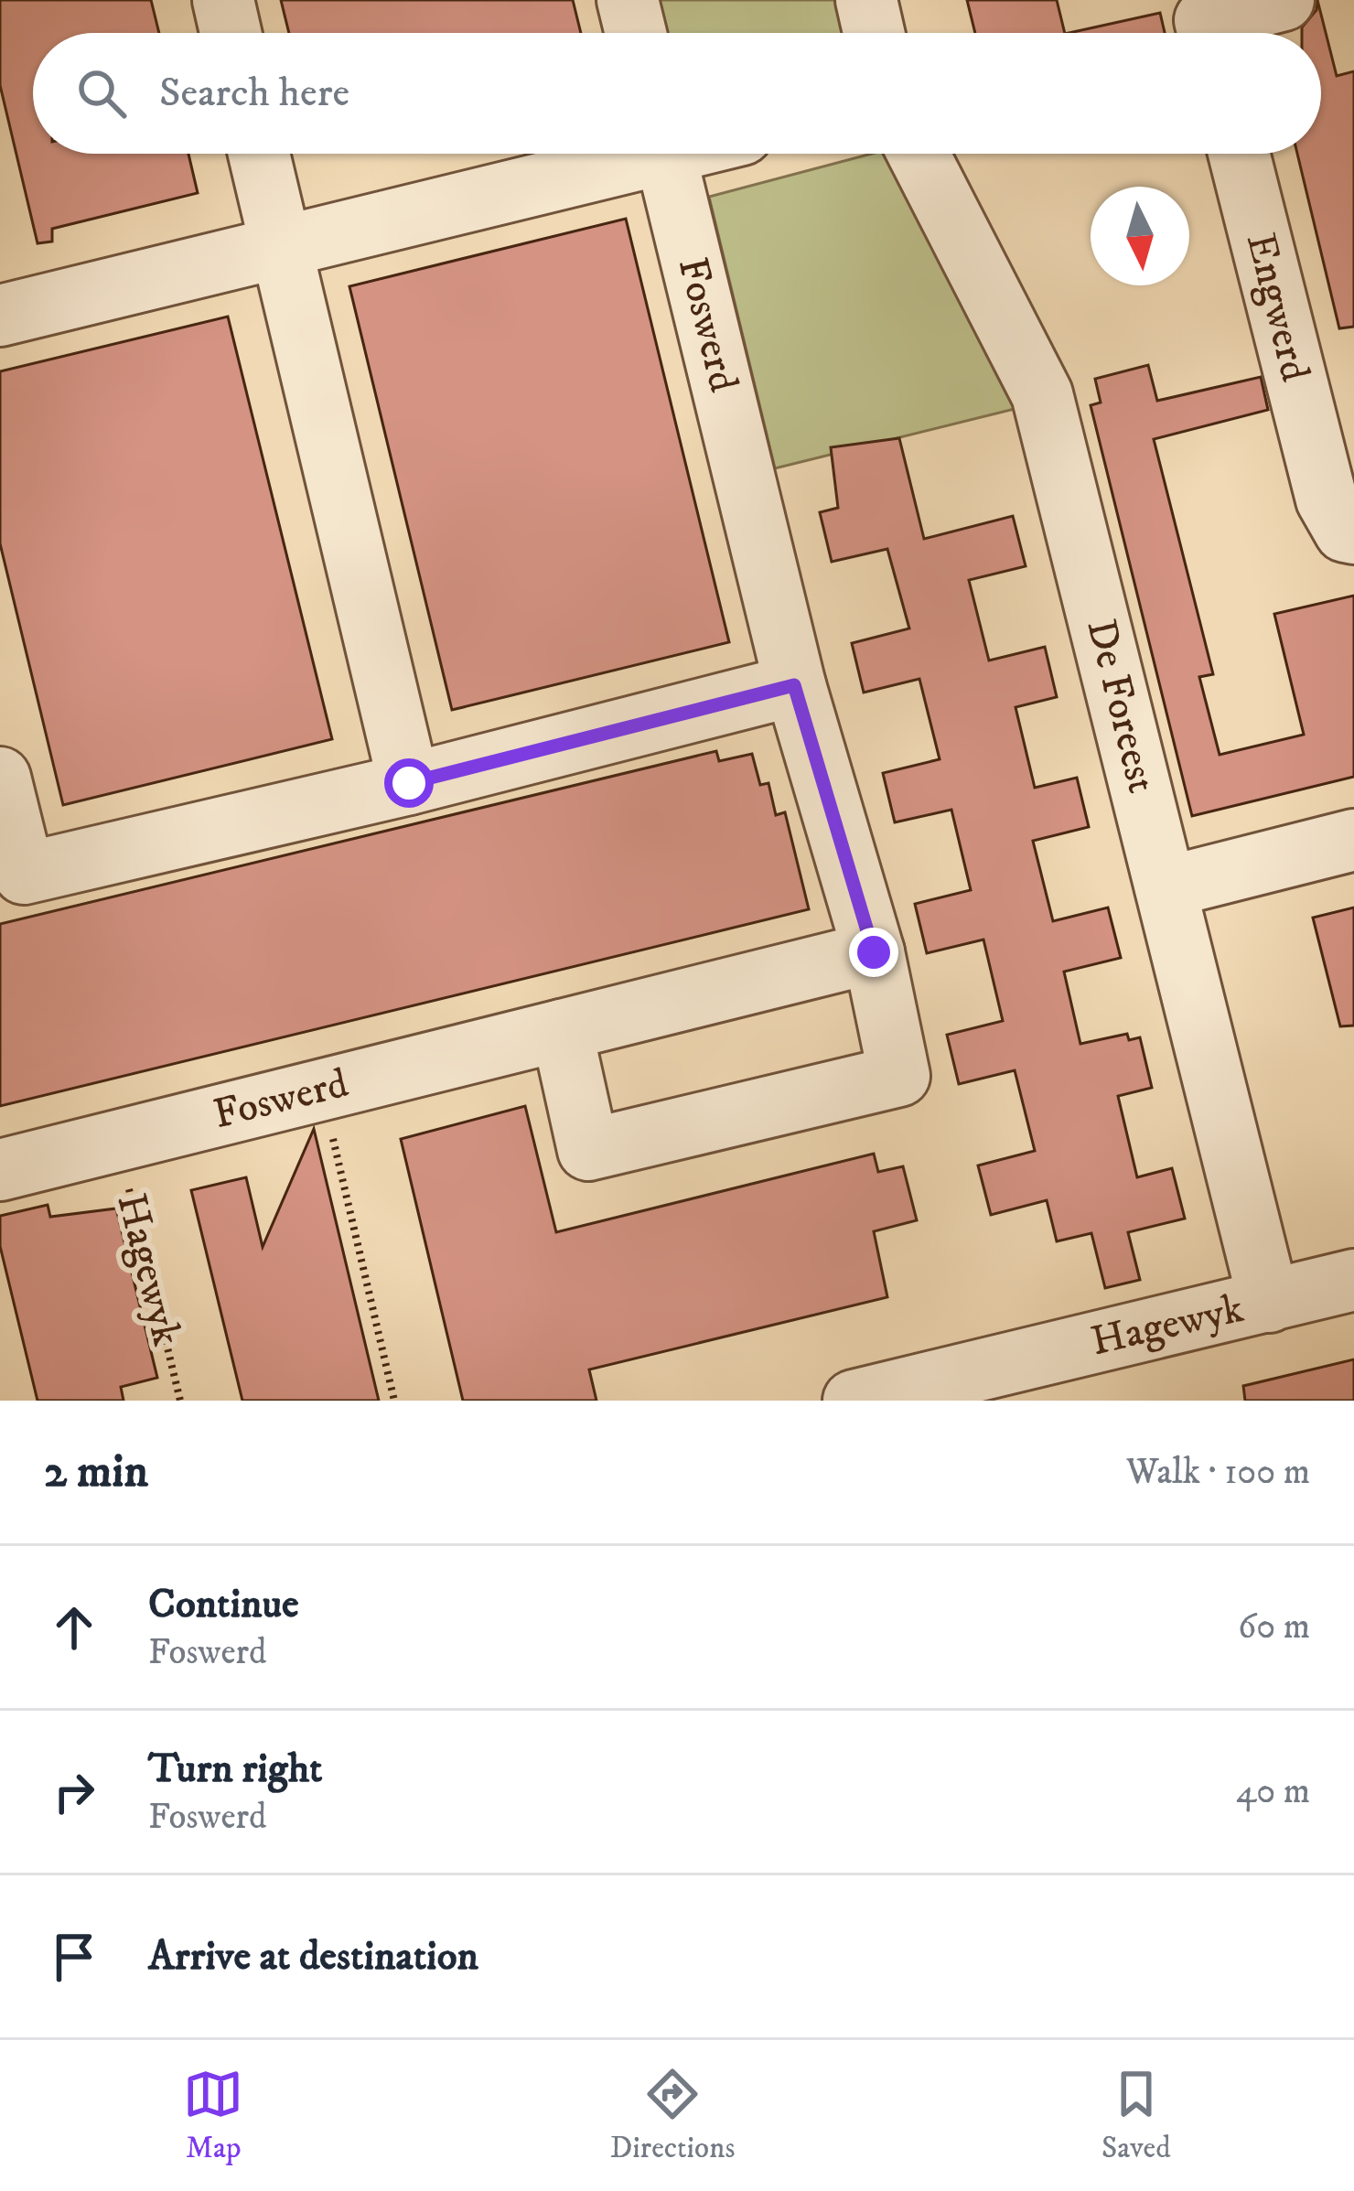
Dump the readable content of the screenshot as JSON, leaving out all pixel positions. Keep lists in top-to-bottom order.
{
  "streets": {
    "street": [
      "Engwerd",
      "Foswerd",
      "De Foreest",
      "Hagewyk"
    ]
  },
  "crossings": [
    ["Foswerd", "Hagewyk"],
    ["De Foreest", "Hagewyk"]
  ],
  "north": "bottom",
  "page": {
    "search": "Search here",
    "heading": ["2 min", "Walk · 100 m"],
    "list": [
      ["Continue", "Foswerd", "60 m"],
      ["Turn right", "Foswerd", "40 m"],
      "Arrive at destination"
    ],
    "nav": ["Map", "Directions", "Saved"]
  }
}
